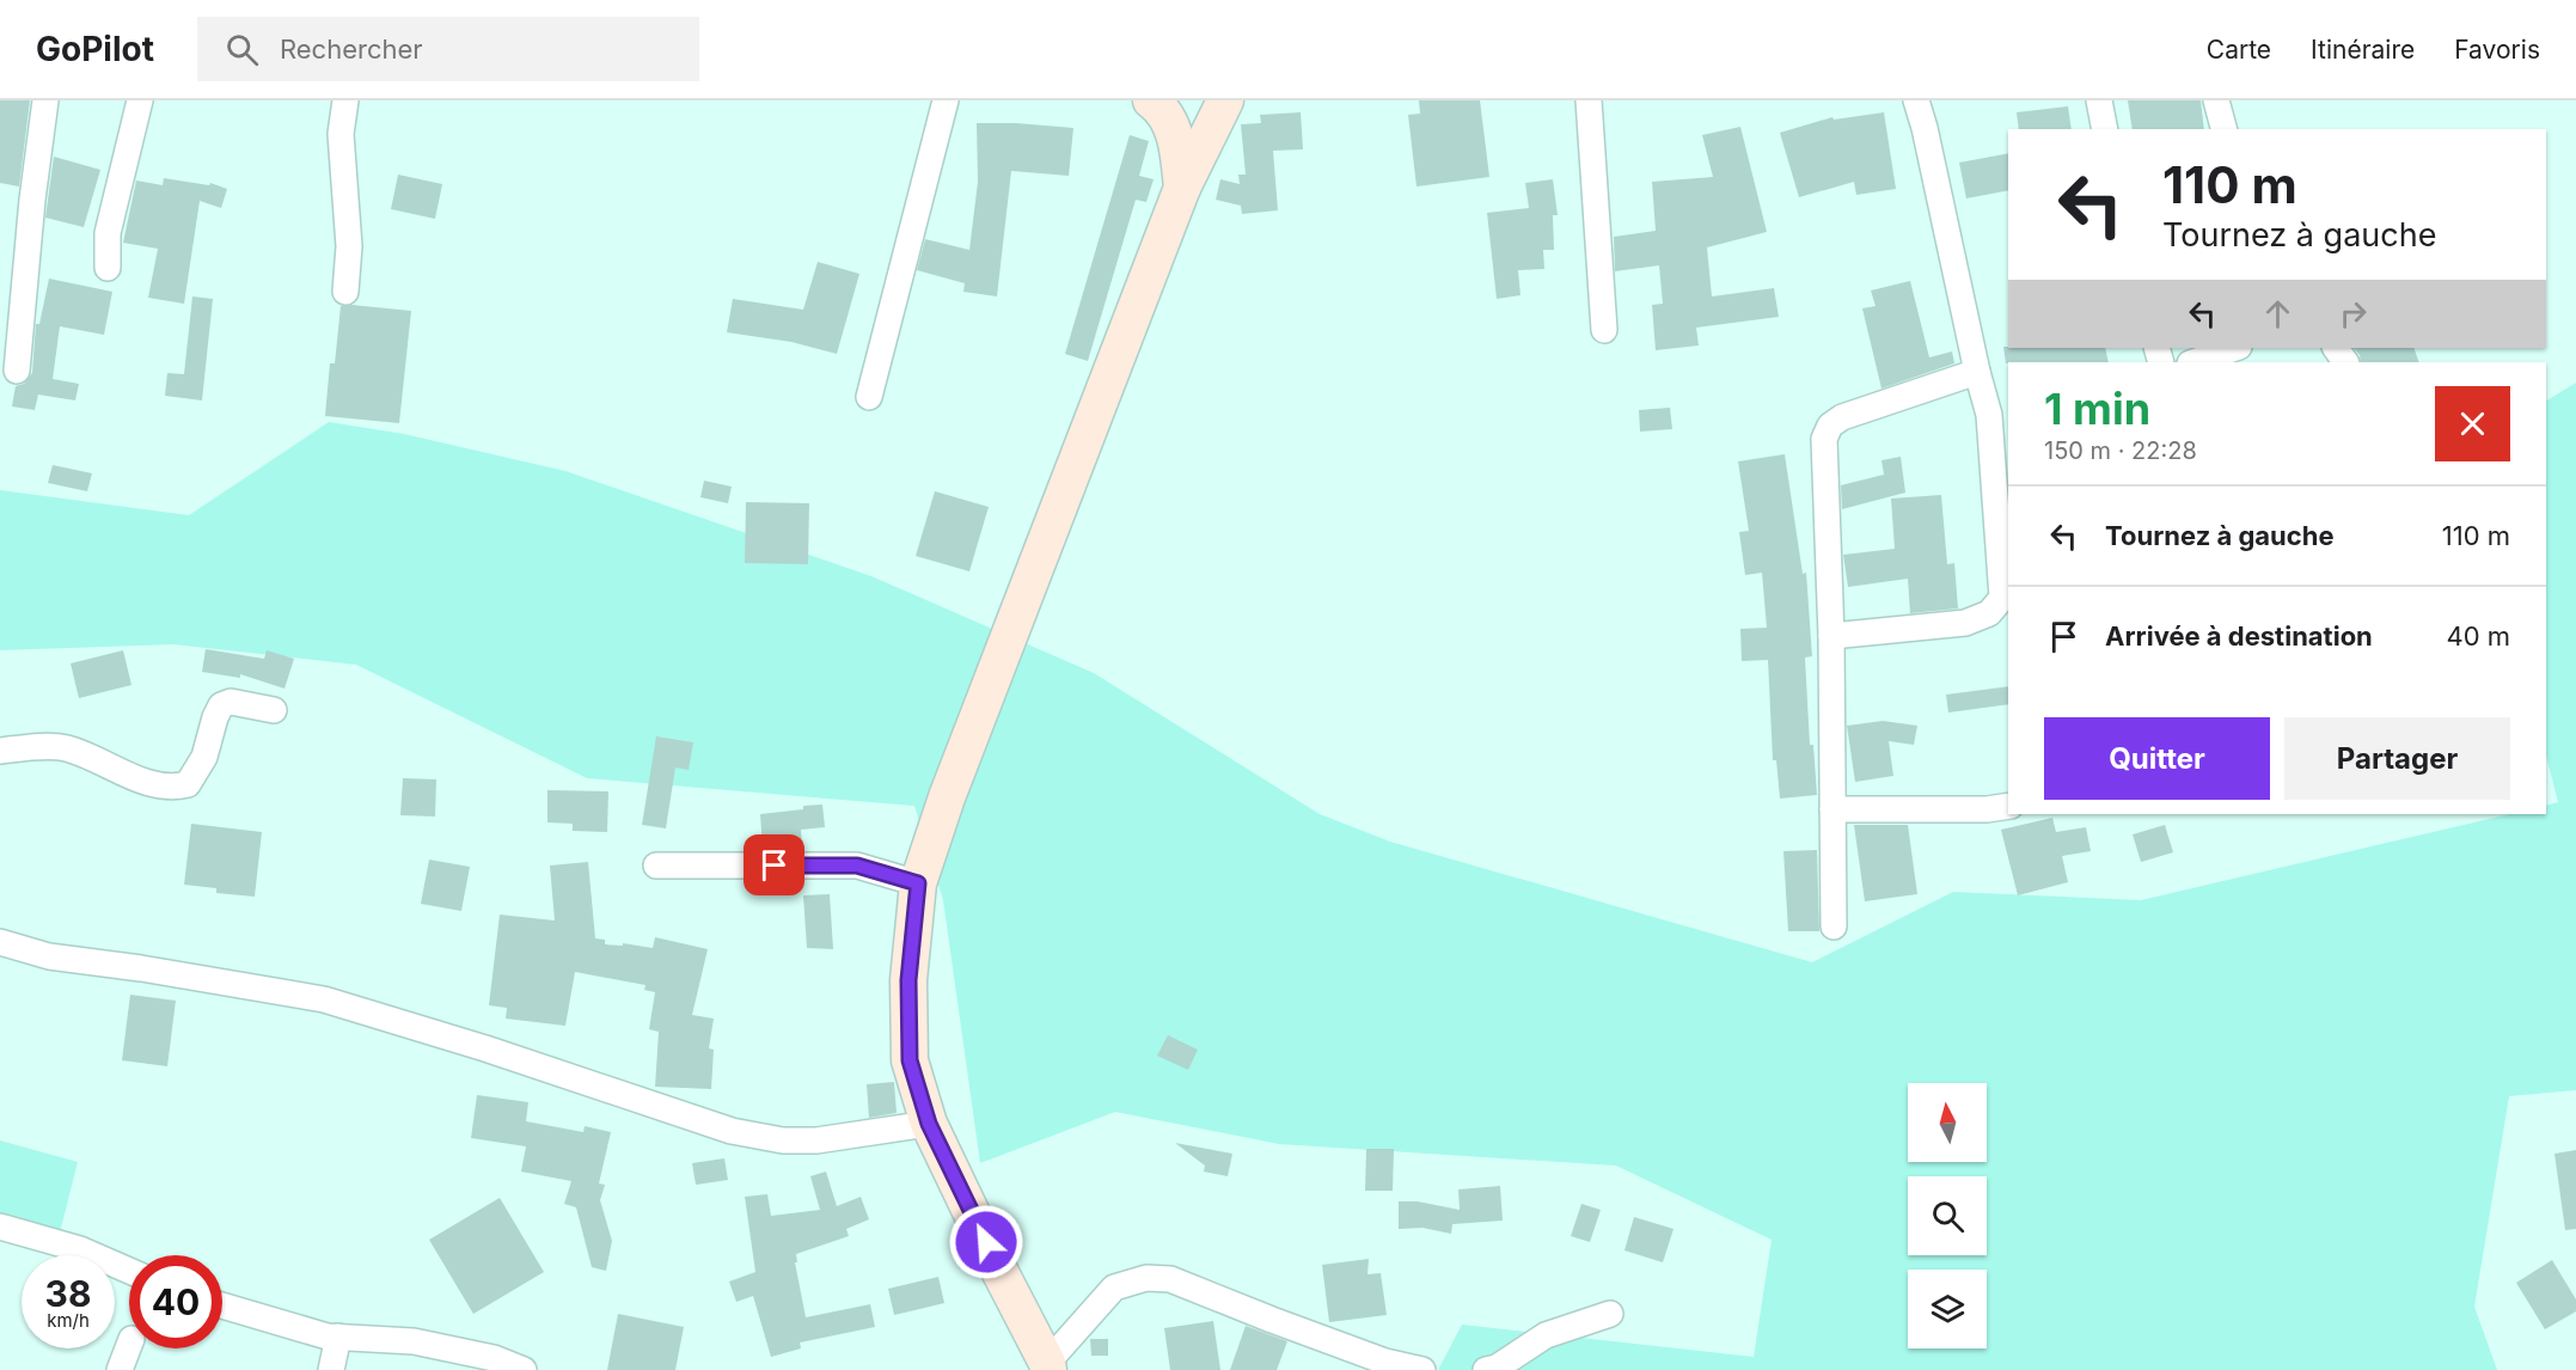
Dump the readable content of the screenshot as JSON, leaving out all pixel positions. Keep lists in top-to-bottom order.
{
  "north": "top",
  "page": {
    "header": "GoPilot",
    "search": "Rechercher",
    "nav": ["Carte", "Itinéraire", "Favoris"],
    "turn": ["110 m", "Tournez à gauche"],
    "heading": ["1 min", "150 m · 22:28"],
    "list": [
      {
        "name": "Tournez à gauche",
        "value": "110 m"
      },
      {
        "name": "Arrivée à destination",
        "value": "40 m"
      }
    ],
    "buttons": ["Quitter", "Partager"],
    "speed": "38 km/h",
    "limit": "40"
  }
}
